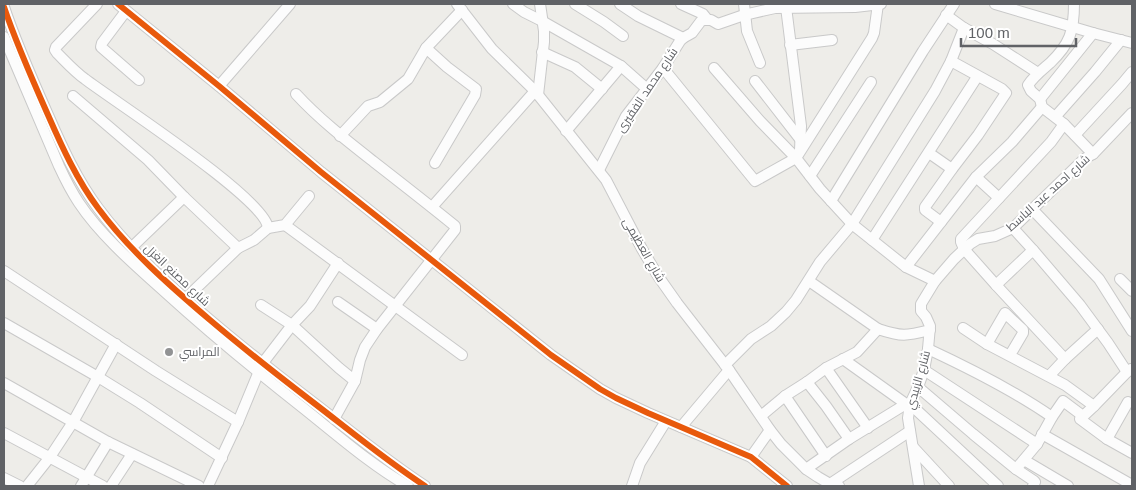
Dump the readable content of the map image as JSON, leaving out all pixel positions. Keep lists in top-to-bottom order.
{
  "streets": {
    "street": [
      "شارع محمد الفقيرى",
      "شارع احمد عبد الباسط",
      "شارع العظيمى",
      "شارع مصنع الغزل",
      "شارع الزبيدي"
    ]
  },
  "crossings": [
    ["شارع محمد الفقيرى", "شارع العظيمى"]
  ],
  "places": ["المراسي"],
  "scale_bar": "100 m"
}
